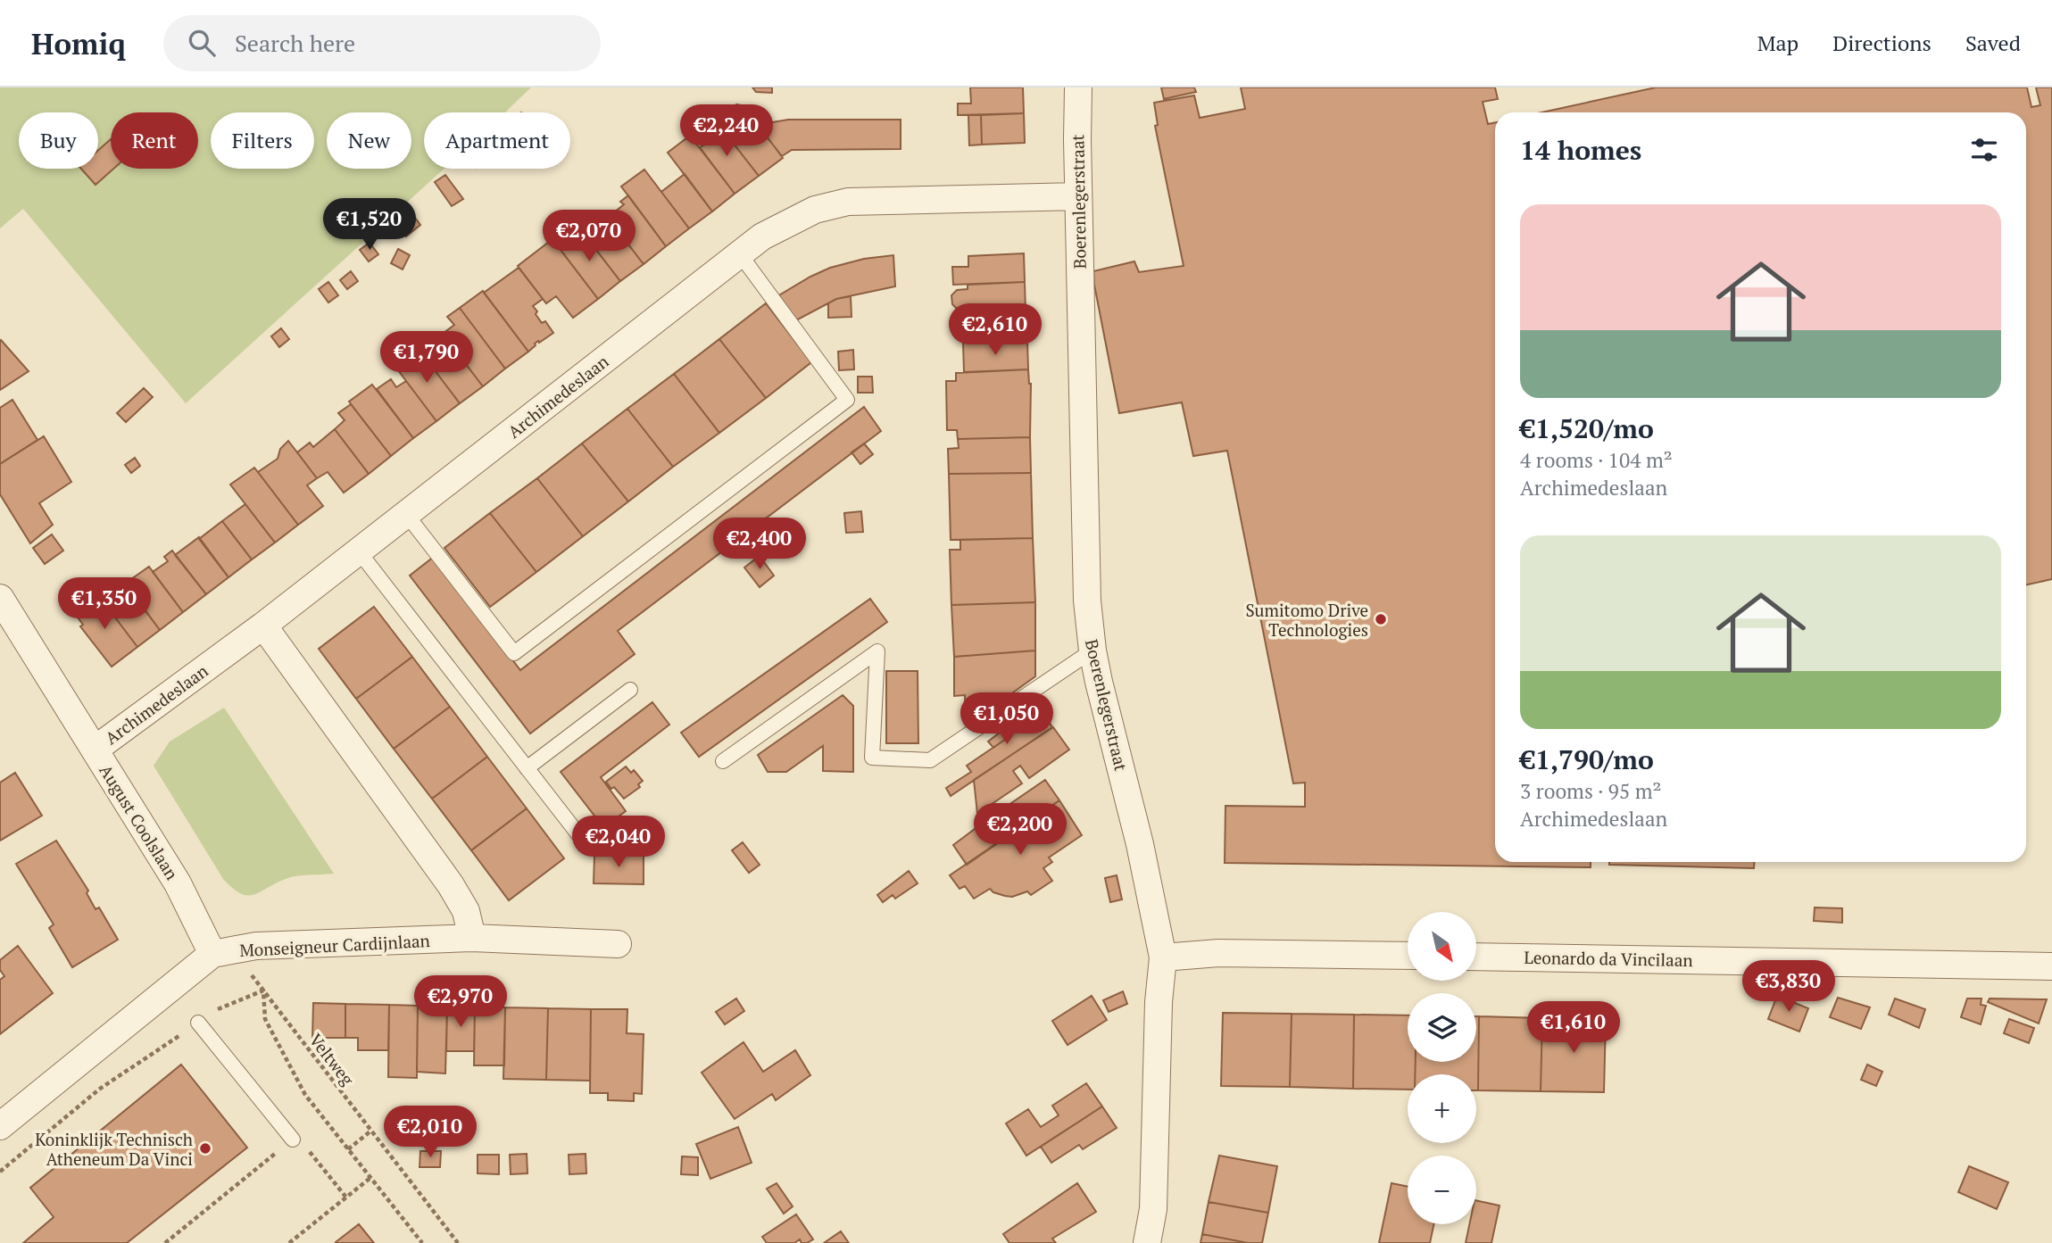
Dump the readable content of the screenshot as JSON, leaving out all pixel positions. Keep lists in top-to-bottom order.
{
  "streets": {
    "street": [
      "Boerenlegerstraat",
      "Archimedeslaan",
      "August Coolslaan",
      "Monseigneur Cardijnlaan",
      "Leonardo da Vincilaan"
    ],
    "path": ["Veltweg"]
  },
  "crossings": [
    ["Boerenlegerstraat", "Archimedeslaan"],
    ["Archimedeslaan", "August Coolslaan"],
    ["August Coolslaan", "Monseigneur Cardijnlaan"],
    ["August Coolslaan", "Veltweg"],
    ["Monseigneur Cardijnlaan", "Veltweg"]
  ],
  "places": ["Sumitomo Drive Technologies", "Koninklijk Technisch Atheneum Da Vinci"],
  "north": "bottom right",
  "page": {
    "header": "Homiq",
    "search": "Search here",
    "nav": ["Map", "Directions", "Saved"],
    "price": [
      "€2,240",
      "€1,520",
      "€2,070",
      "€2,610",
      "€1,790",
      "€2,400",
      "€1,350",
      "€1,050",
      "€2,200",
      "€2,040",
      "€3,830",
      "€2,970",
      "€1,610",
      "€2,010"
    ],
    "chip": [
      "Buy",
      "Rent",
      "Filters",
      "New",
      "Apartment"
    ],
    "heading": "14 homes",
    "list": [
      {
        "name": "€1,520/mo",
        "note": "4 rooms · 104 m² · Archimedeslaan"
      },
      {
        "name": "€1,790/mo",
        "note": "3 rooms · 95 m² · Archimedeslaan"
      }
    ],
    "map_buttons": ["+", "−"]
  }
}
